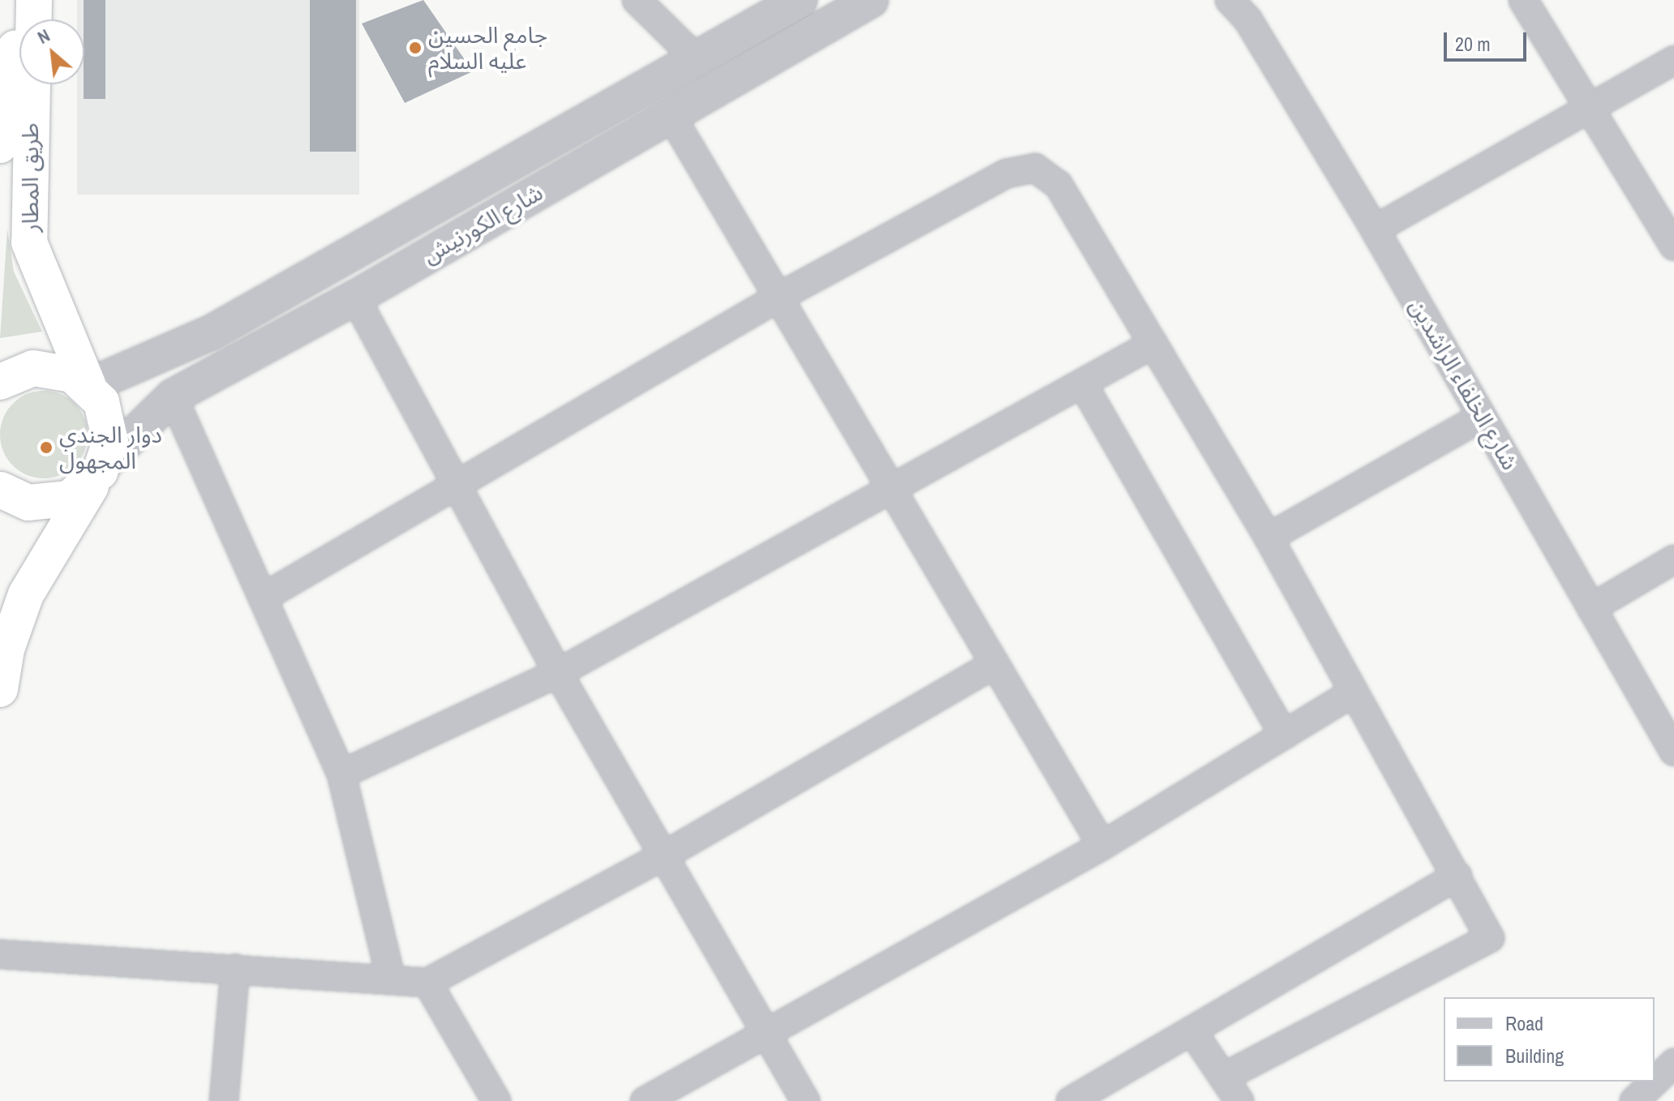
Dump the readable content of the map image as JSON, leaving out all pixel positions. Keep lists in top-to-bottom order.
{
  "streets": {
    "highway": ["طريق المطار"],
    "street": ["شارع الكورنيش", "شارع الخلفاء الراشدين"]
  },
  "crossings": [
    ["طريق المطار", "شارع الكورنيش"]
  ],
  "places": ["جامع الحسين عليه السلام", "دوار الجندي المجهول"],
  "legend": ["Road", "Building"],
  "scale_bar": "20 m",
  "north": "top left"
}
